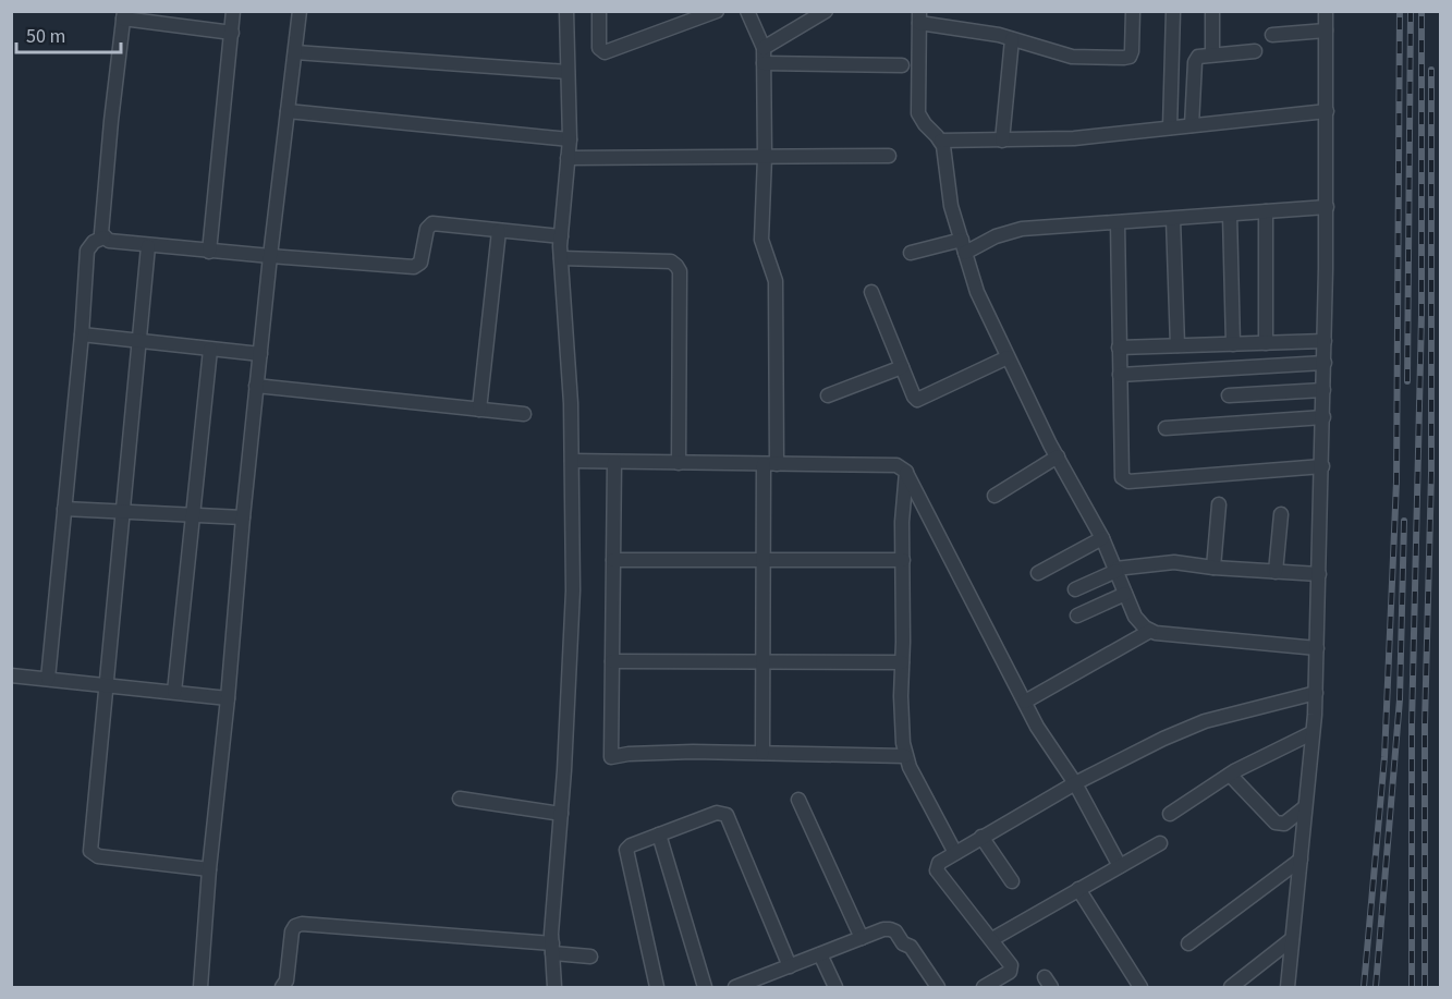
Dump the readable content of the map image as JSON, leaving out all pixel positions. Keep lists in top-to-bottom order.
{
  "scale_bar": "50 m"
}
